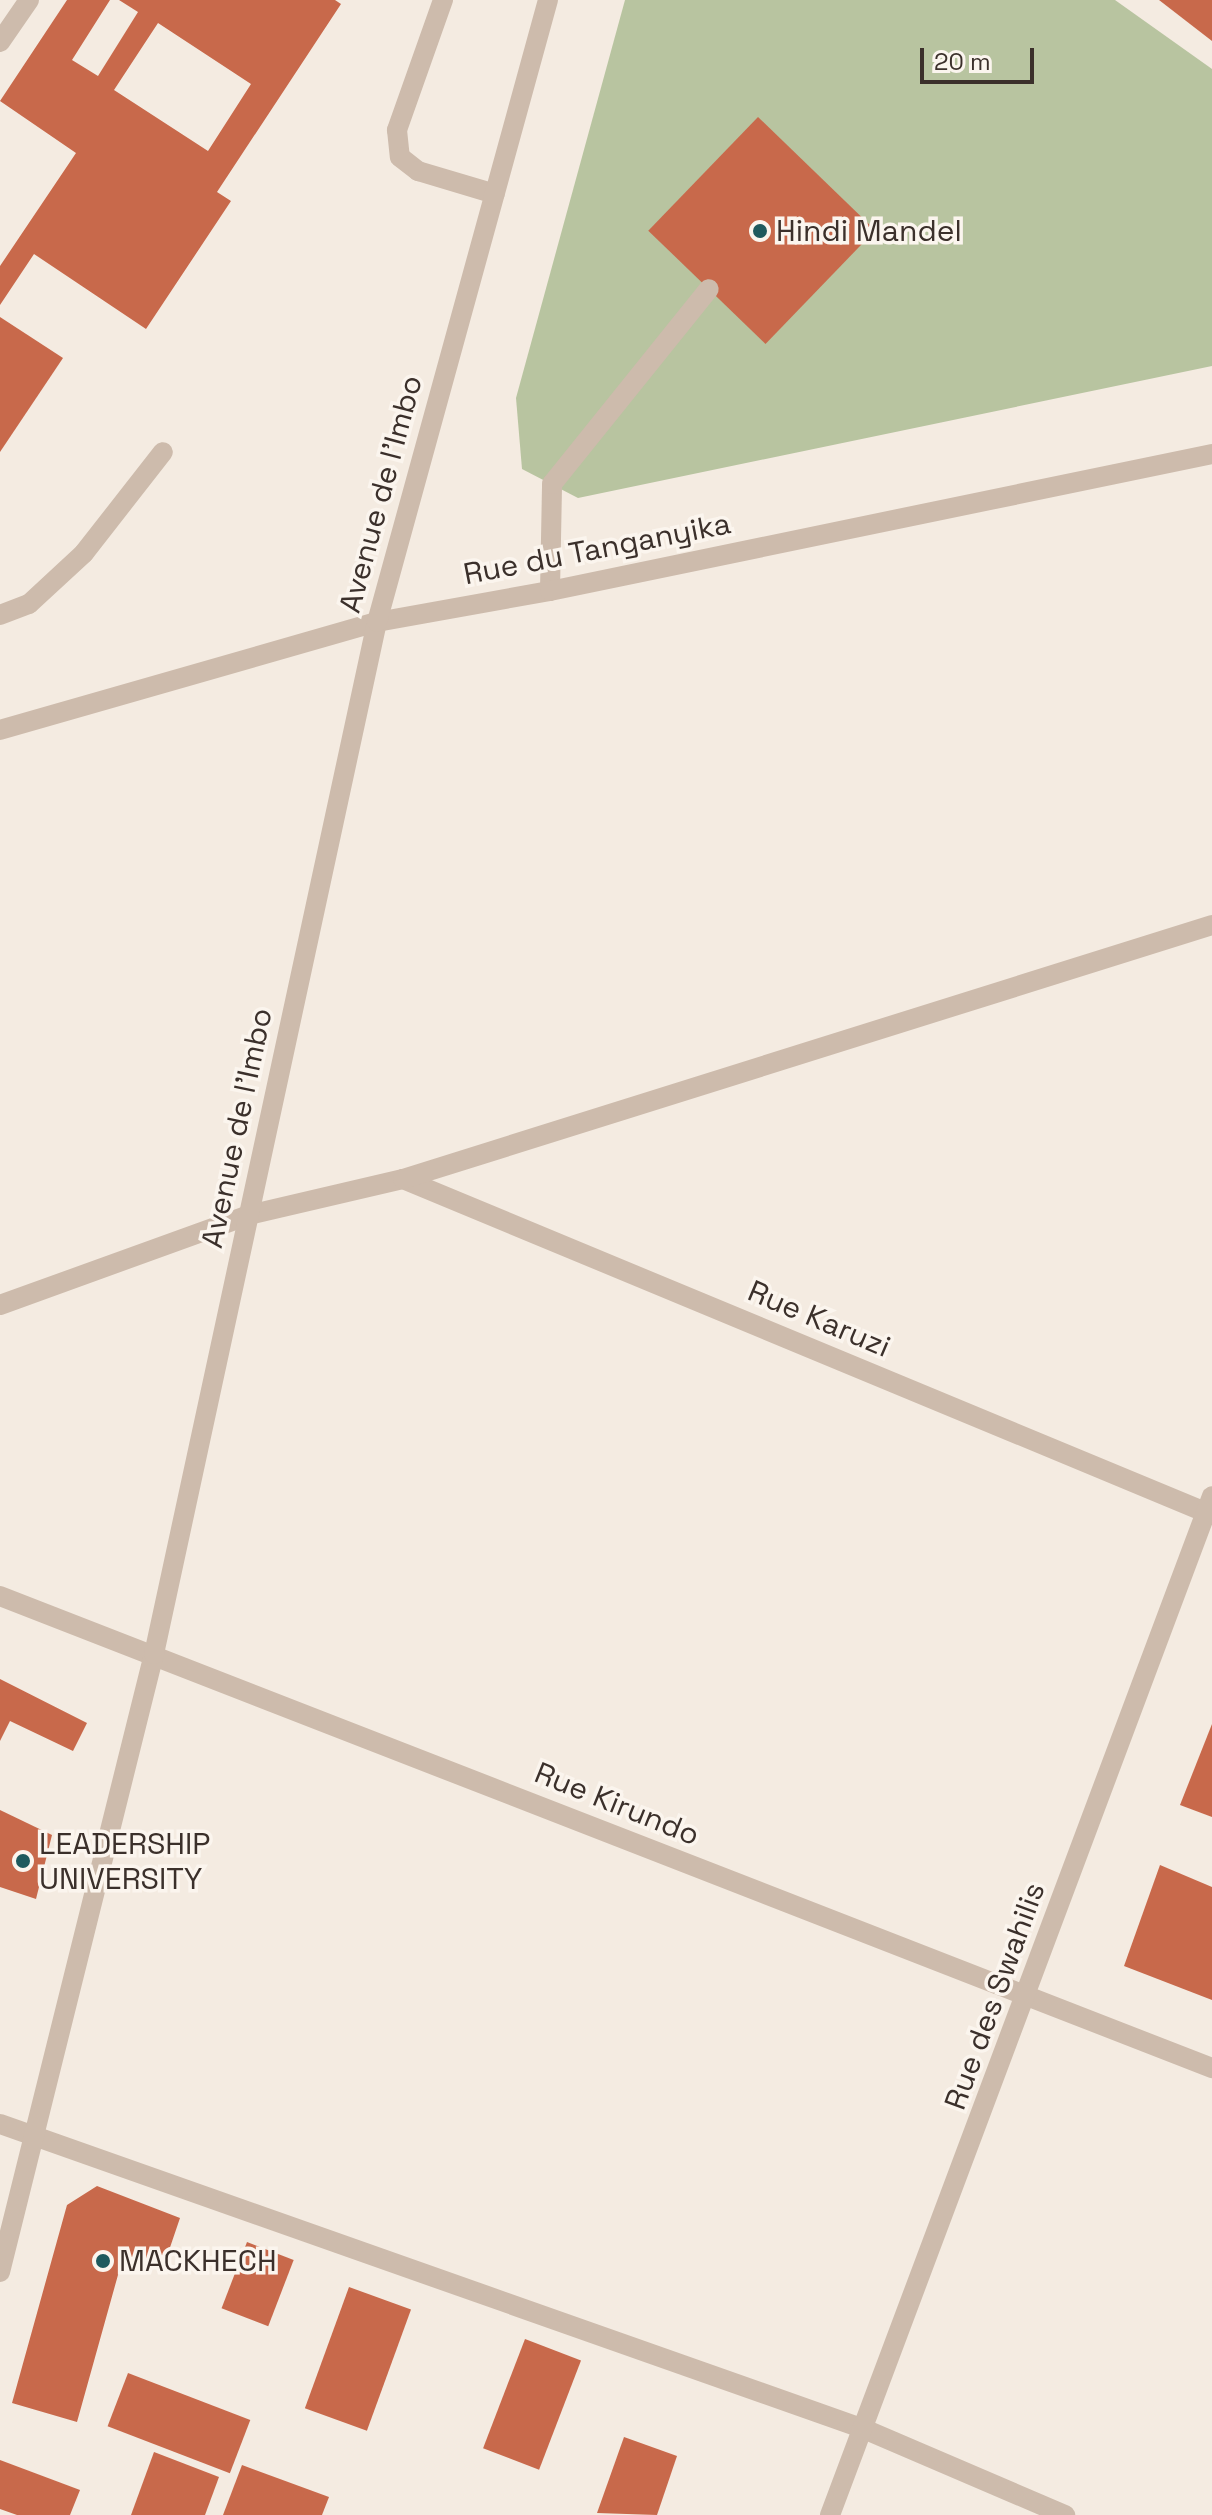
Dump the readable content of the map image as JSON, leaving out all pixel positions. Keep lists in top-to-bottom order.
{
  "streets": {
    "street": [
      "Avenue de l'Imbo",
      "Rue du Tanganyika",
      "Rue Karuzi",
      "Rue Kirundo",
      "Rue des Swahilis"
    ]
  },
  "crossings": [
    ["Avenue de l'Imbo", "Rue du Tanganyika"],
    ["Avenue de l'Imbo", "Rue Kirundo"],
    ["Rue Karuzi", "Rue des Swahilis"],
    ["Rue Kirundo", "Rue des Swahilis"]
  ],
  "places": ["Hindi Mandel", "LEADERSHIP UNIVERSITY", "MACKHECH"],
  "scale_bar": "20 m"
}
